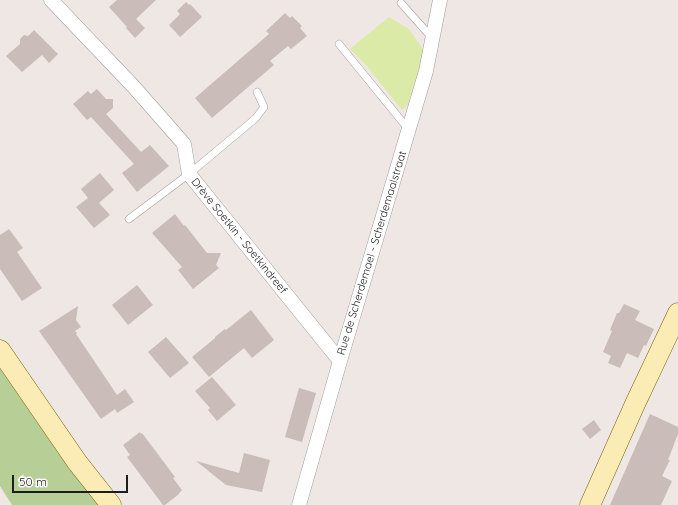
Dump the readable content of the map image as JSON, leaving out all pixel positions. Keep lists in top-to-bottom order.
{
  "streets": {
    "street": ["Drève Soetkin - Soetkindreef", "Rue de Scherdemael - Scherdemaalstraat"]
  },
  "crossings": [
    ["Drève Soetkin - Soetkindreef", "Rue de Scherdemael - Scherdemaalstraat"]
  ],
  "scale_bar": "50 m"
}
